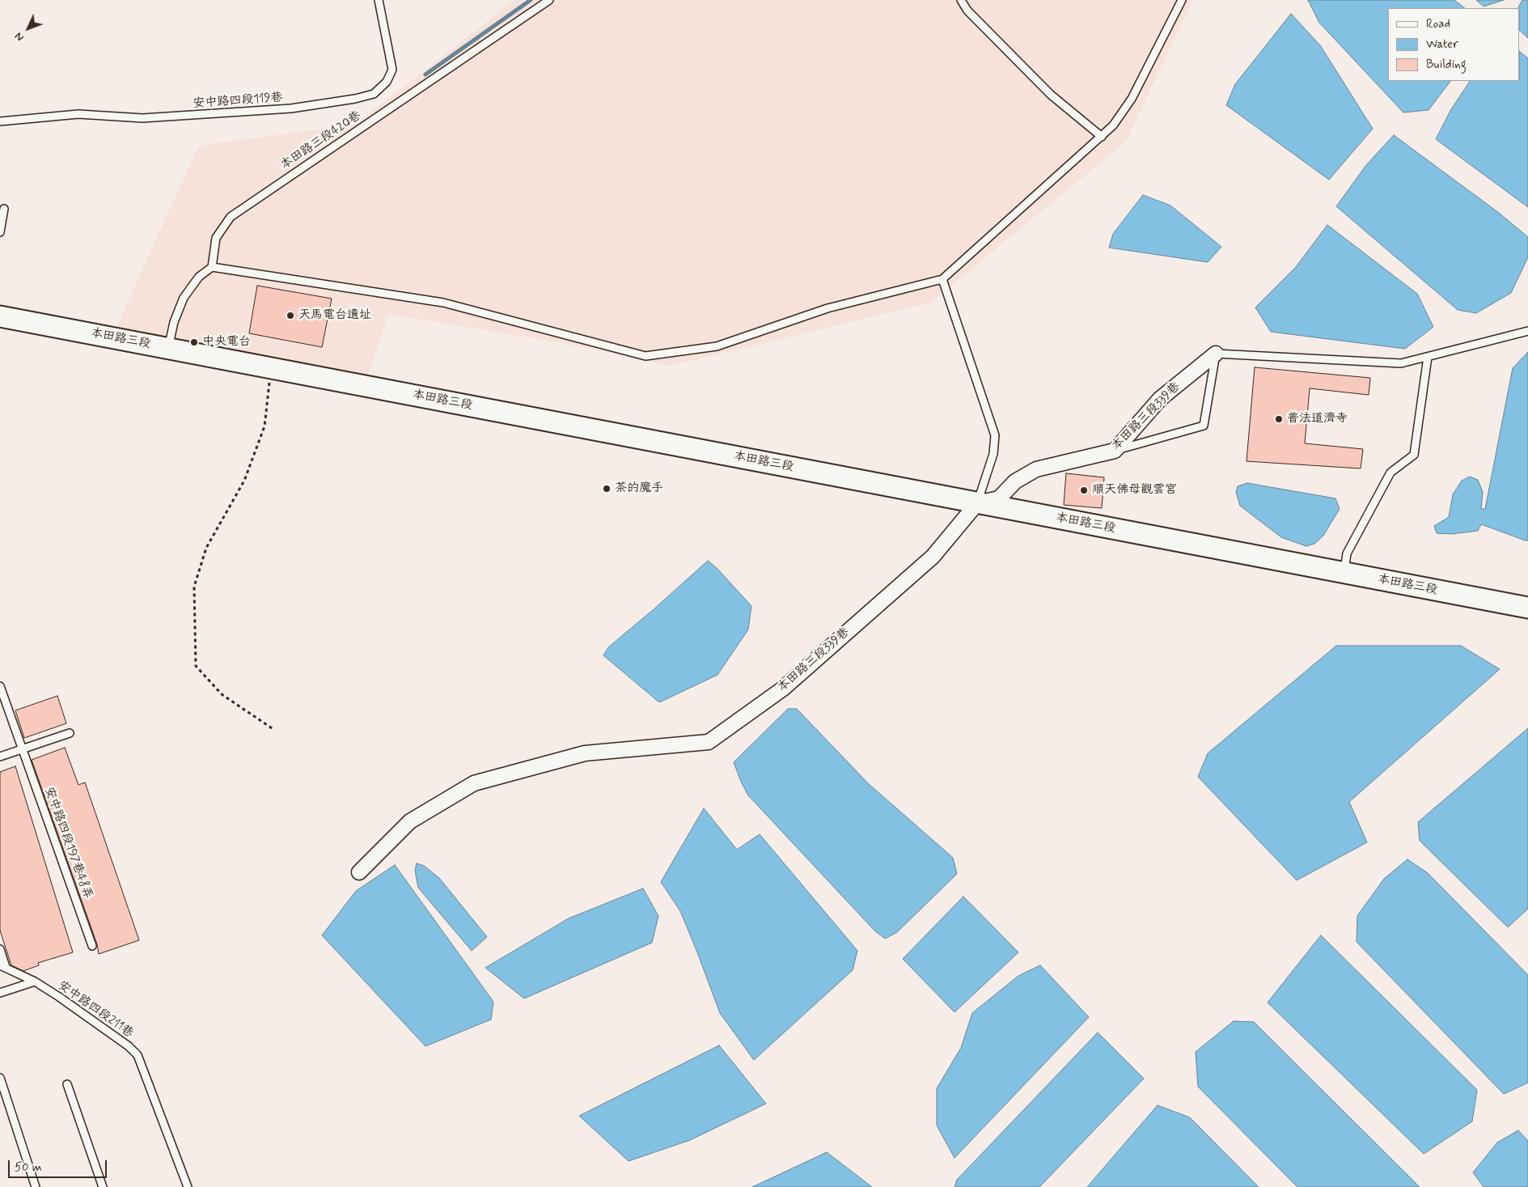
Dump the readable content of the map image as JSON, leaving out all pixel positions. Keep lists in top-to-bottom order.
{
  "streets": {
    "street": ["本田路三段", "本田路三段339巷"],
    "lane": [
      "安中路四段119巷",
      "本田路三段420巷",
      "安中路四段197巷48弄",
      "安中路四段211巷"
    ]
  },
  "crossings": [
    ["本田路三段", "本田路三段339巷"]
  ],
  "places": [
    "天馬電台遺址",
    "中央電台",
    "普法道濟寺",
    "茶的魔手",
    "順天佛母觀雲宮"
  ],
  "legend": ["Road", "Water", "Building"],
  "scale_bar": "50 m",
  "north": "bottom left"
}
